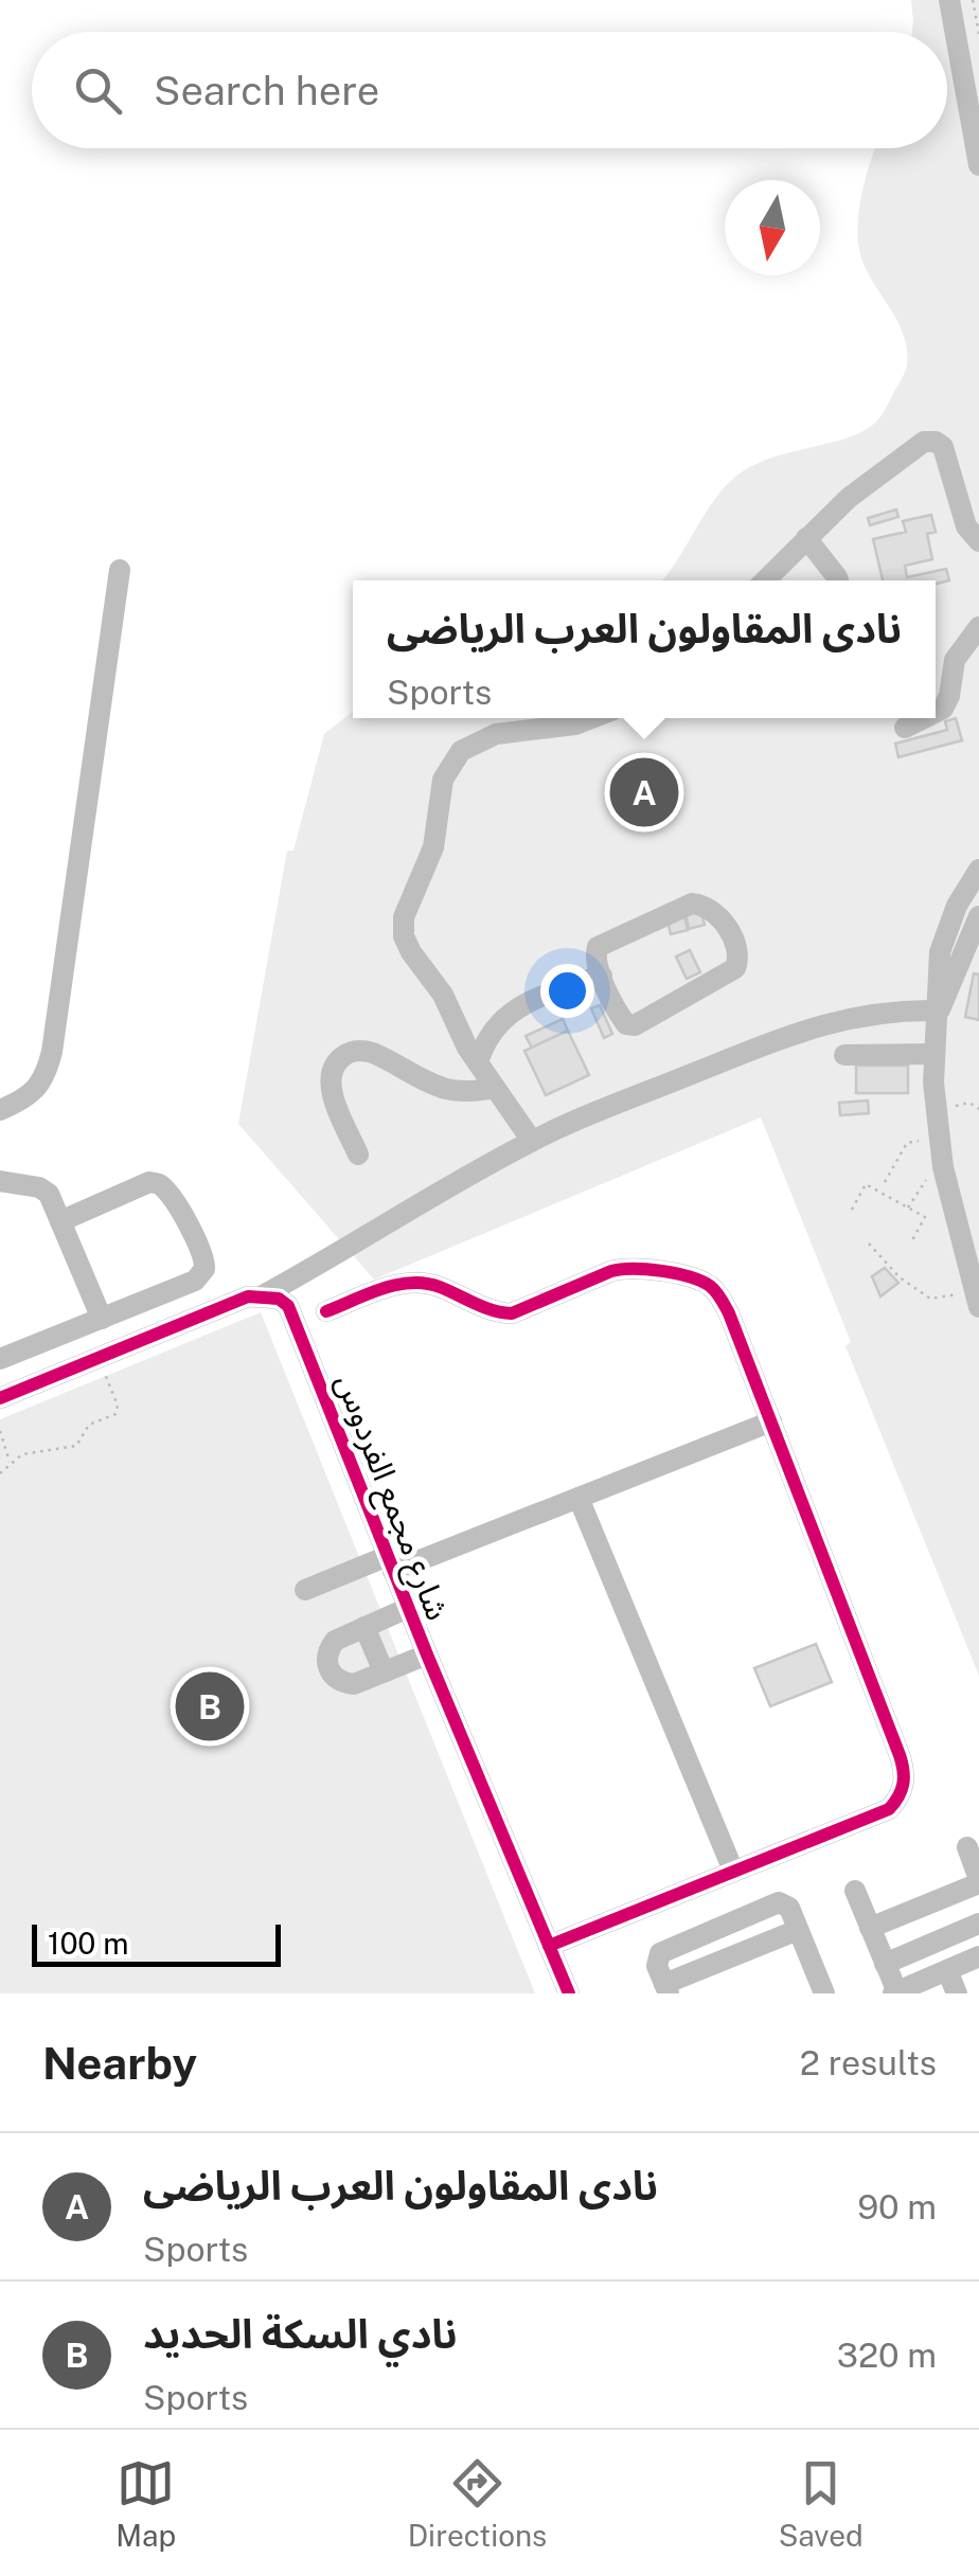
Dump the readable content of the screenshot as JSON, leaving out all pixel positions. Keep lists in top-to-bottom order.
{
  "streets": {
    "street": ["شارع مجمع الفردوس"]
  },
  "scale_bar": "100 m",
  "north": "bottom",
  "page": {
    "search": "Search here",
    "popup": ["نادى المقاولون العرب الرياضى", "Sports"],
    "pins": ["A", "B"],
    "scale": "100 m",
    "heading": ["Nearby", "2 results"],
    "list": [
      {
        "mark": "A",
        "name": "نادى المقاولون العرب الرياضى",
        "note": "Sports",
        "value": "90 m"
      },
      {
        "mark": "B",
        "name": "نادي السكة الحديد",
        "note": "Sports",
        "value": "320 m"
      }
    ],
    "nav": ["Map", "Directions", "Saved"]
  }
}
